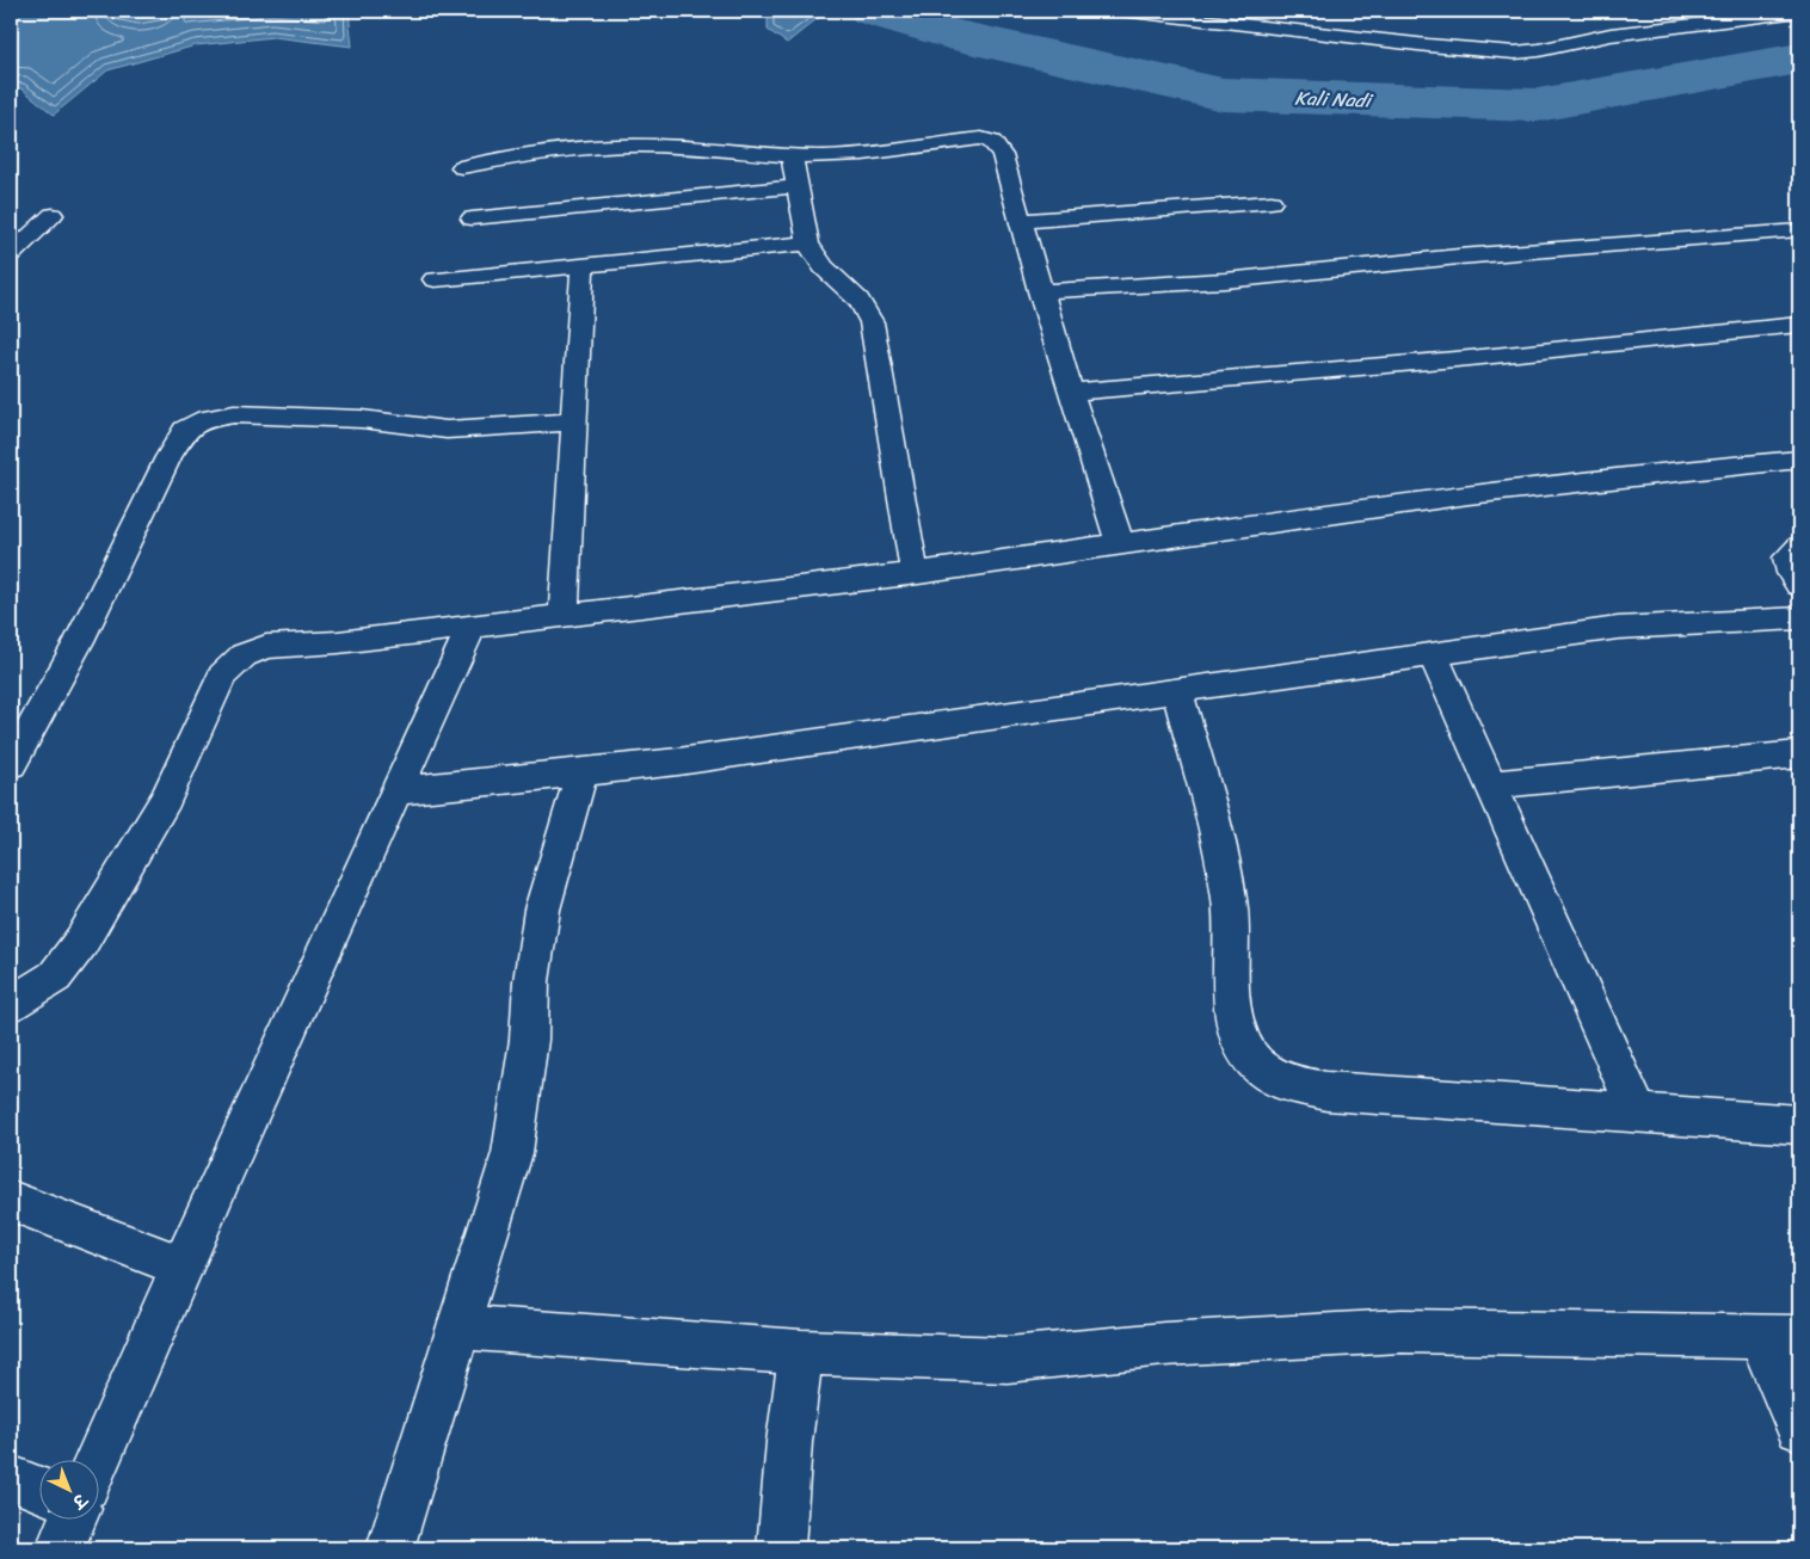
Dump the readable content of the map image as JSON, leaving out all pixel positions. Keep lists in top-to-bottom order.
{
  "water": ["Kali Nadi"],
  "north": "bottom right"
}
